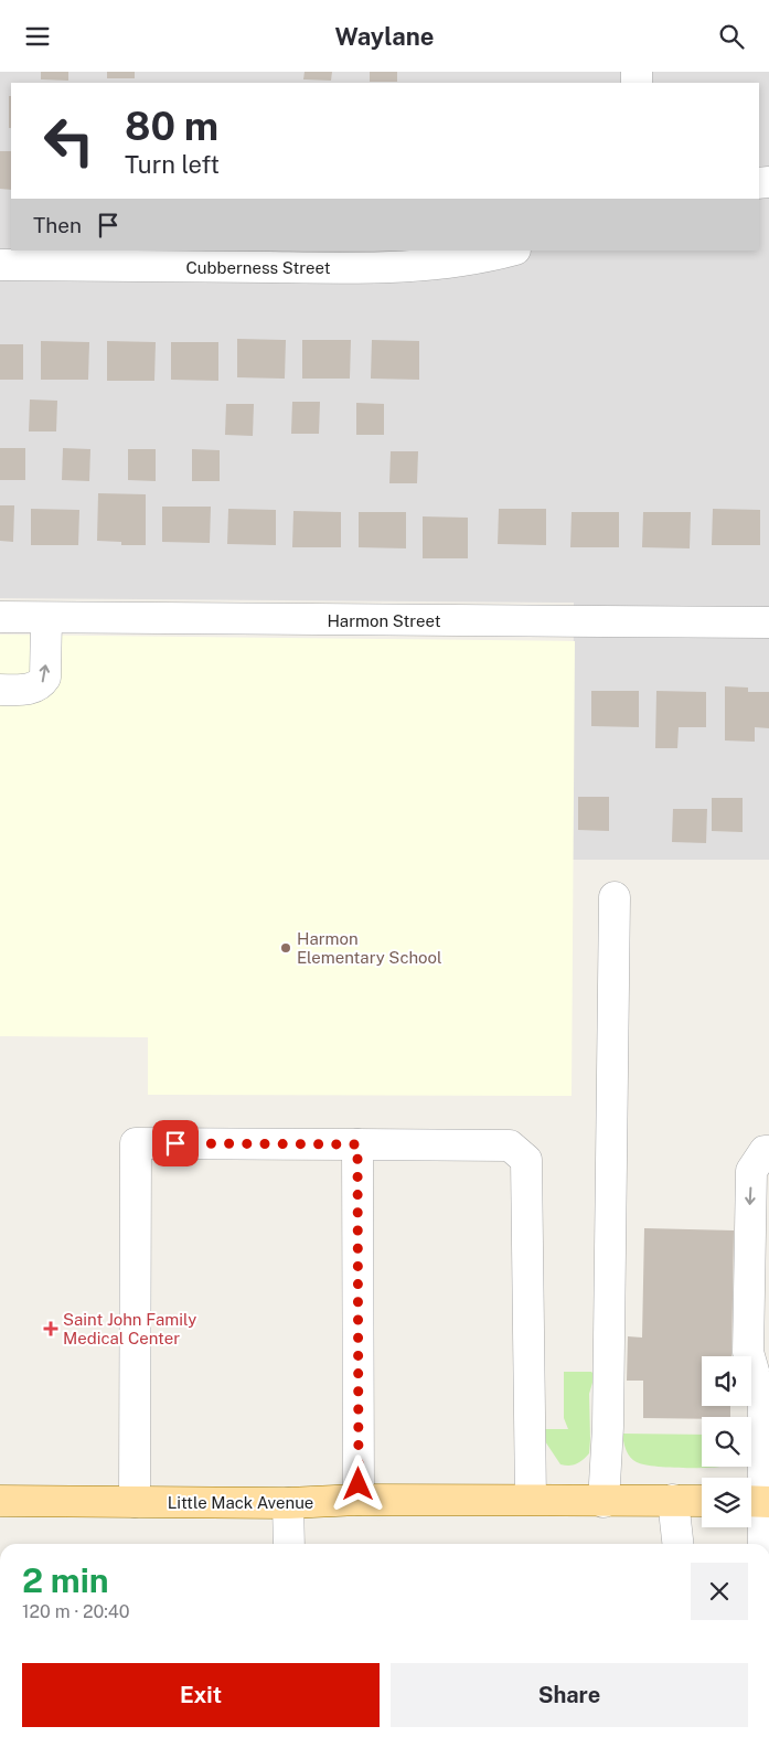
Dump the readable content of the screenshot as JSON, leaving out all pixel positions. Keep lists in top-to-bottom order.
{
  "streets": {
    "main road": ["Little Mack Avenue"],
    "street": ["Cubberness Street", "Harmon Street"]
  },
  "places": {
    "other": ["Harmon Elementary School"],
    "health": ["Saint John Family Medical Center"]
  },
  "page": {
    "header": "Waylane",
    "turn": ["80 m", "Turn left"],
    "then": "Then",
    "heading": ["2 min", "120 m · 20:40"],
    "buttons": ["Exit", "Share"]
  }
}
